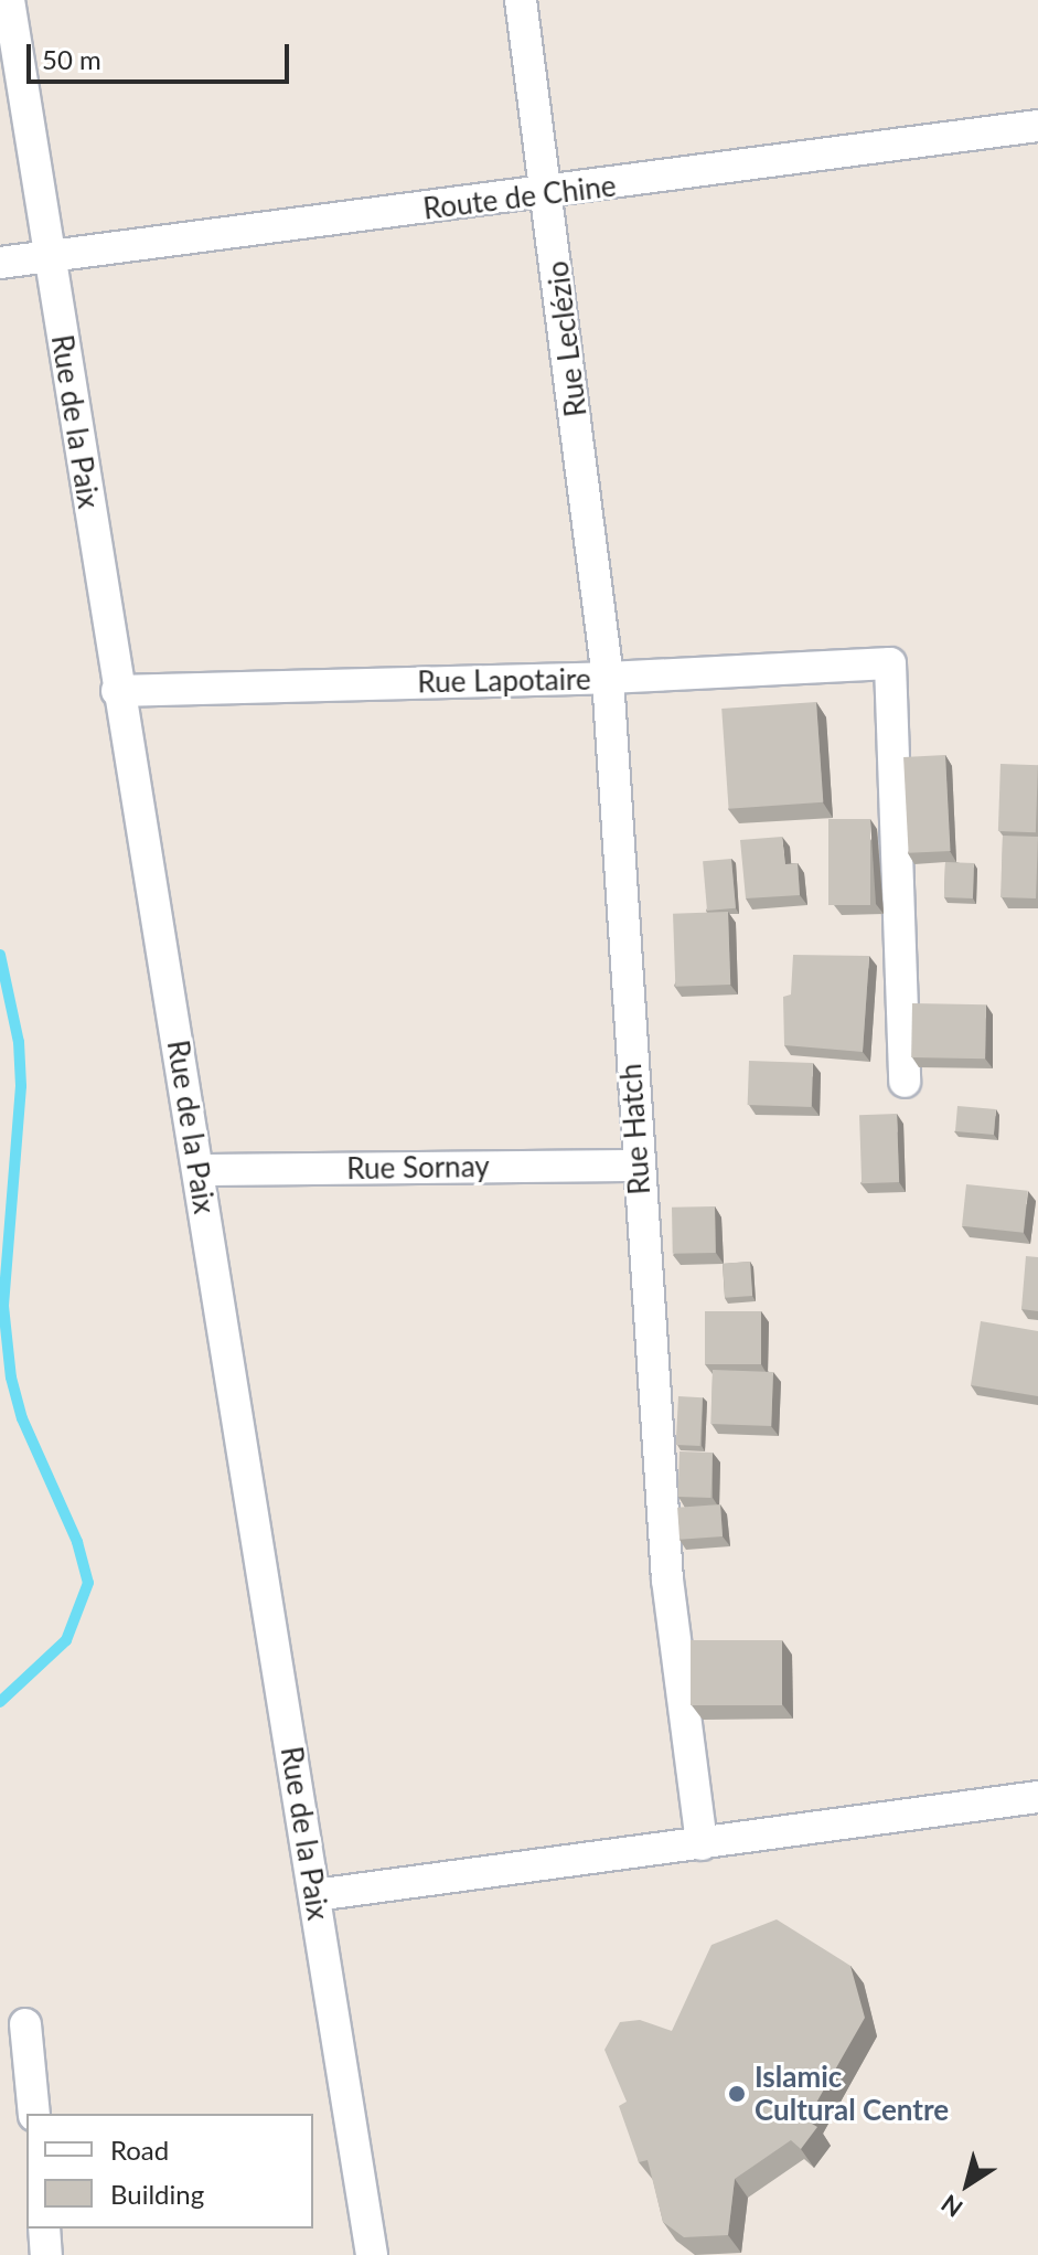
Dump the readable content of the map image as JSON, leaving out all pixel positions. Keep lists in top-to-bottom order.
{
  "streets": {
    "street": [
      "Route de Chine",
      "Rue Leclézio",
      "Rue de la Paix",
      "Rue Lapotaire",
      "Rue Hatch",
      "Rue Sornay"
    ]
  },
  "crossings": [
    ["Route de Chine", "Rue Leclézio"],
    ["Route de Chine", "Rue de la Paix"],
    ["Rue Leclézio", "Rue Lapotaire"],
    ["Rue Leclézio", "Rue Hatch"],
    ["Rue de la Paix", "Rue Lapotaire"],
    ["Rue de la Paix", "Rue Sornay"],
    ["Rue Lapotaire", "Rue Hatch"],
    ["Rue Hatch", "Rue Sornay"]
  ],
  "places": ["Islamic Cultural Centre"],
  "legend": ["Road", "Building"],
  "scale_bar": "50 m",
  "north": "bottom left"
}
